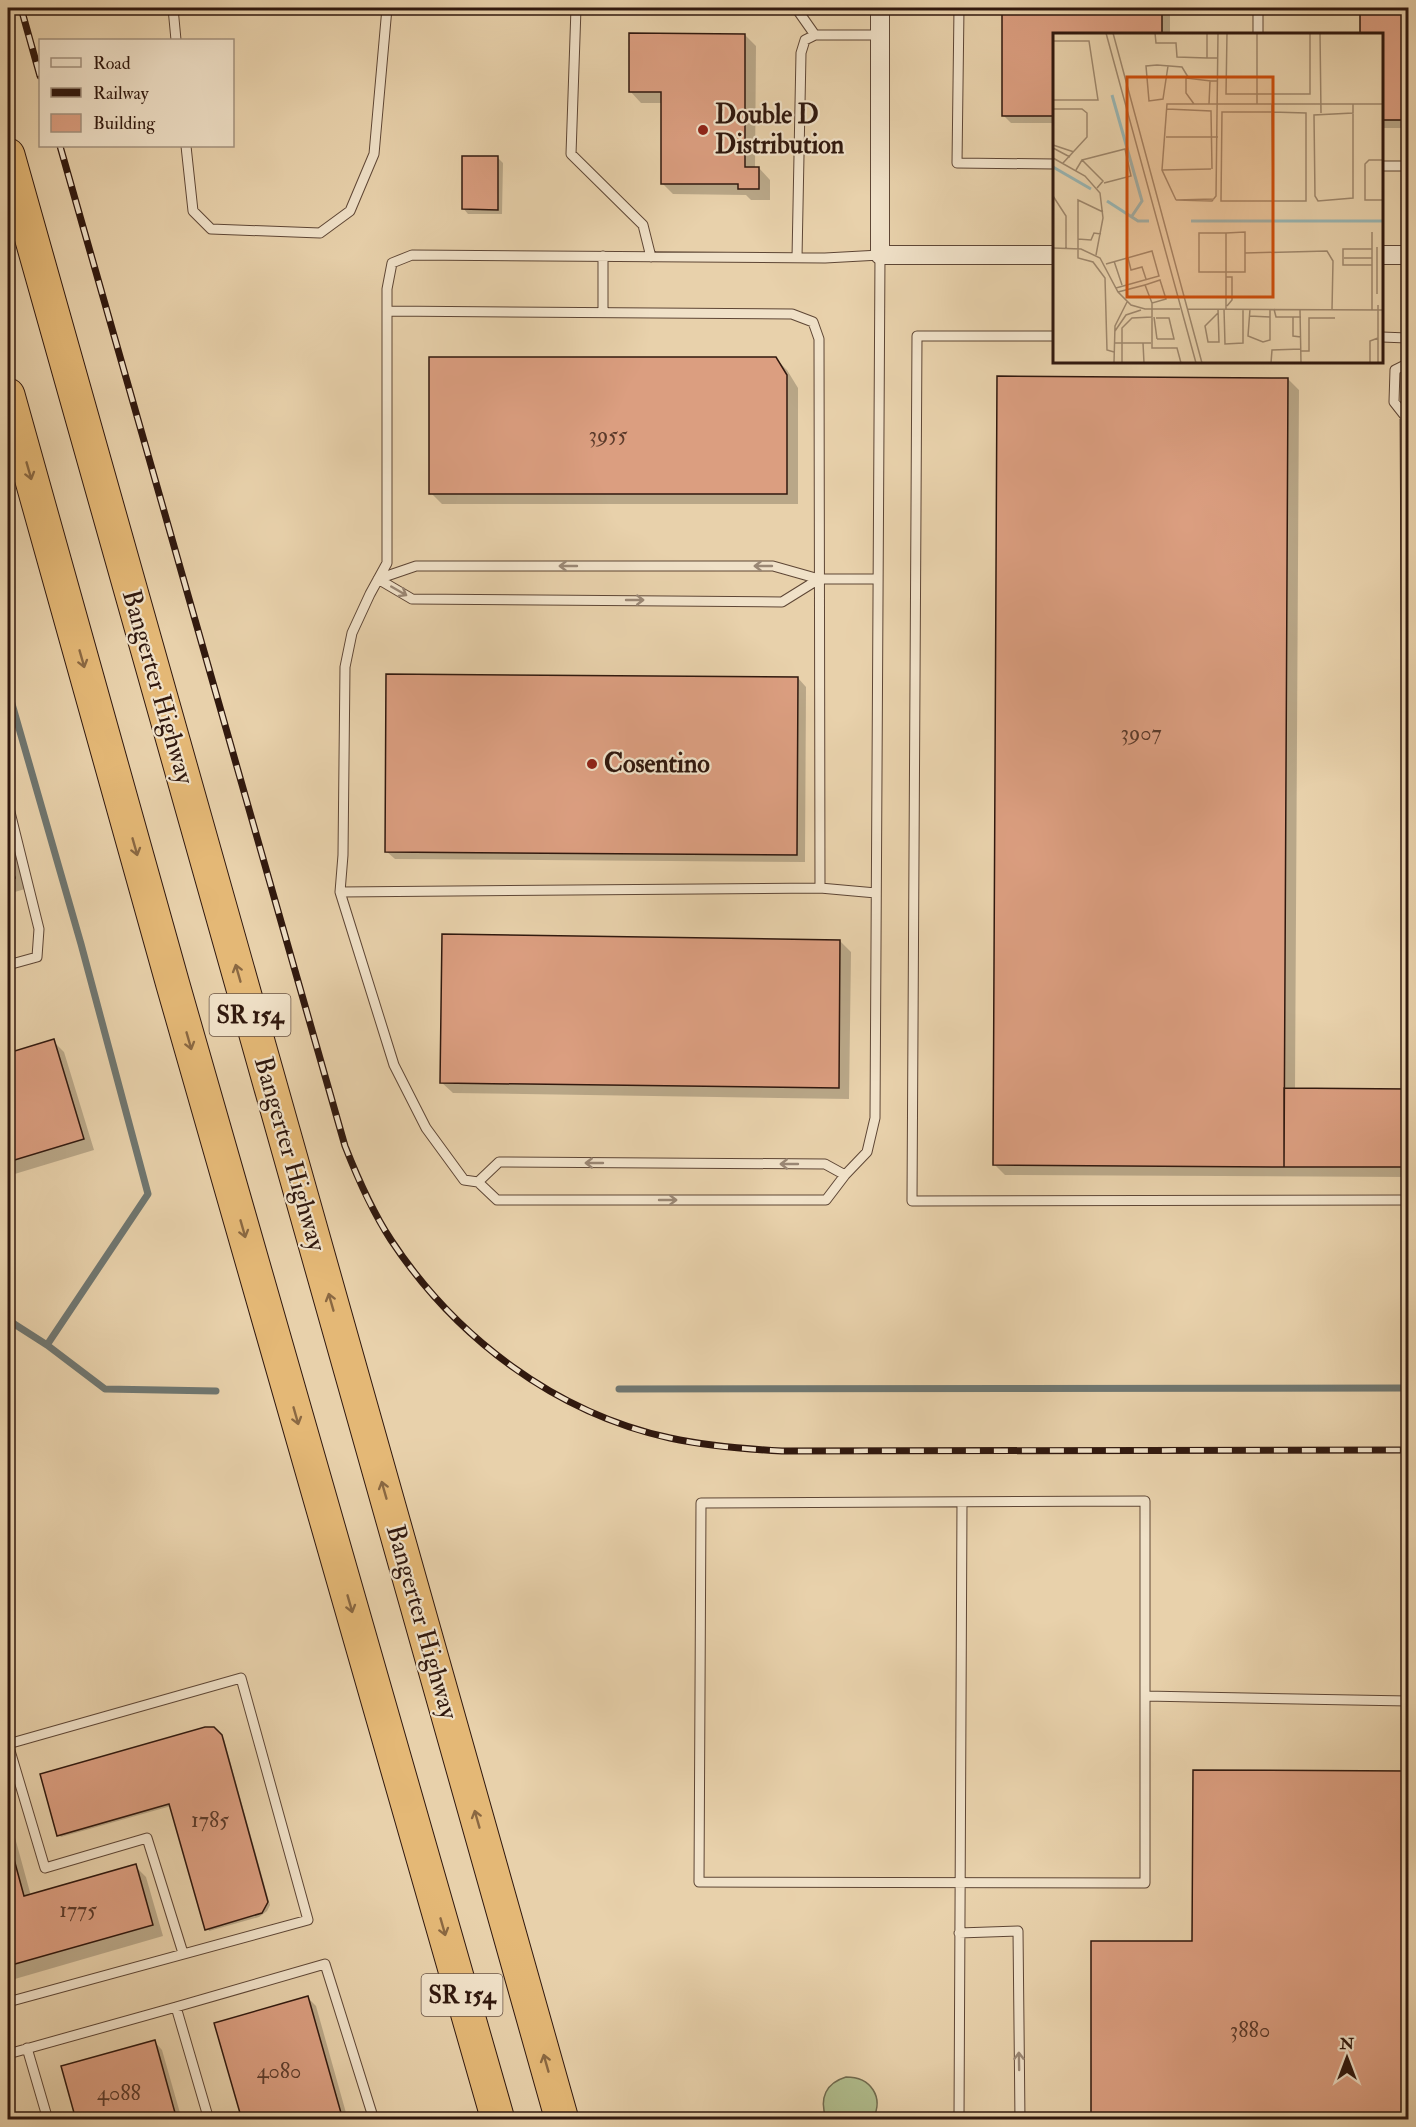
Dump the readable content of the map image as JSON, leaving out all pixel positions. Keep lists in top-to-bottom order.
{
  "streets": {
    "highway": ["Bangerter Highway", "SR 154"]
  },
  "places": ["Double D Distribution", "Cosentino"],
  "house_numbers": [
    "3955",
    "3907",
    "1785",
    "1775",
    "3880",
    "4080",
    "4088"
  ],
  "legend": ["Road", "Railway", "Building"],
  "north": "top"
}
